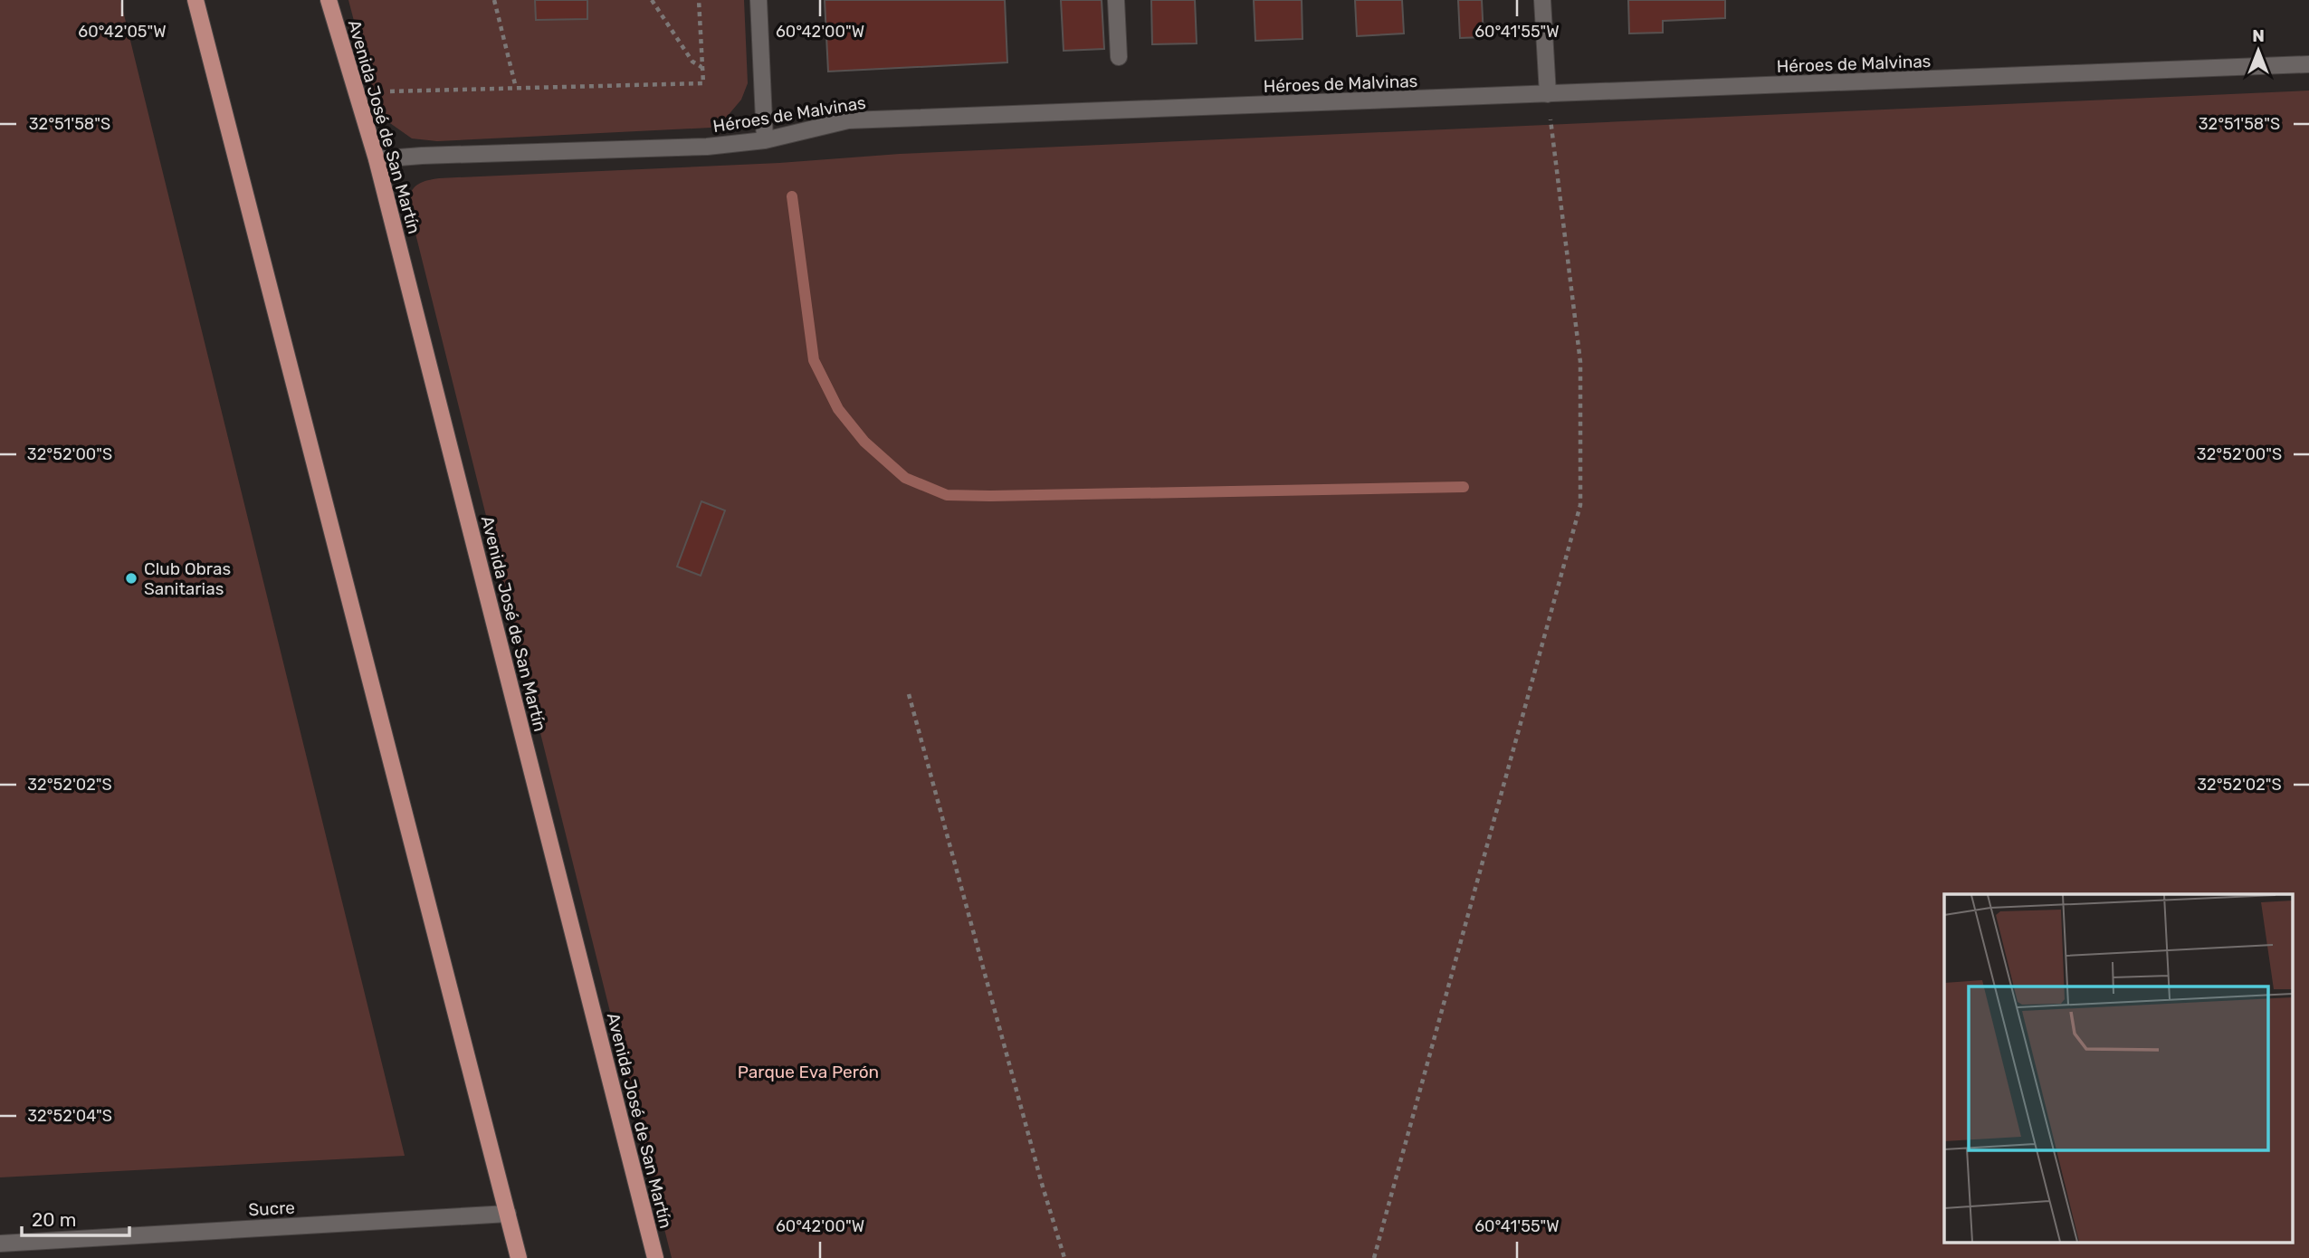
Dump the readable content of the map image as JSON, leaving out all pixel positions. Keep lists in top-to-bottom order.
{
  "streets": {
    "main road": ["Avenida José de San Martín"],
    "street": ["Héroes de Malvinas", "Sucre"]
  },
  "crossings": [
    ["Héroes de Malvinas", "Avenida José de San Martín"]
  ],
  "parks": ["Parque Eva Perón"],
  "places": ["Club Obras Sanitarias"],
  "scale_bar": "20 m",
  "north": "top",
  "coordinates": [
    "60°42'05\"W",
    "60°42'00\"W",
    "60°41'55\"W",
    "32°51'58\"S",
    "32°52'00\"S",
    "32°52'02\"S",
    "32°52'04\"S"
  ]
}
